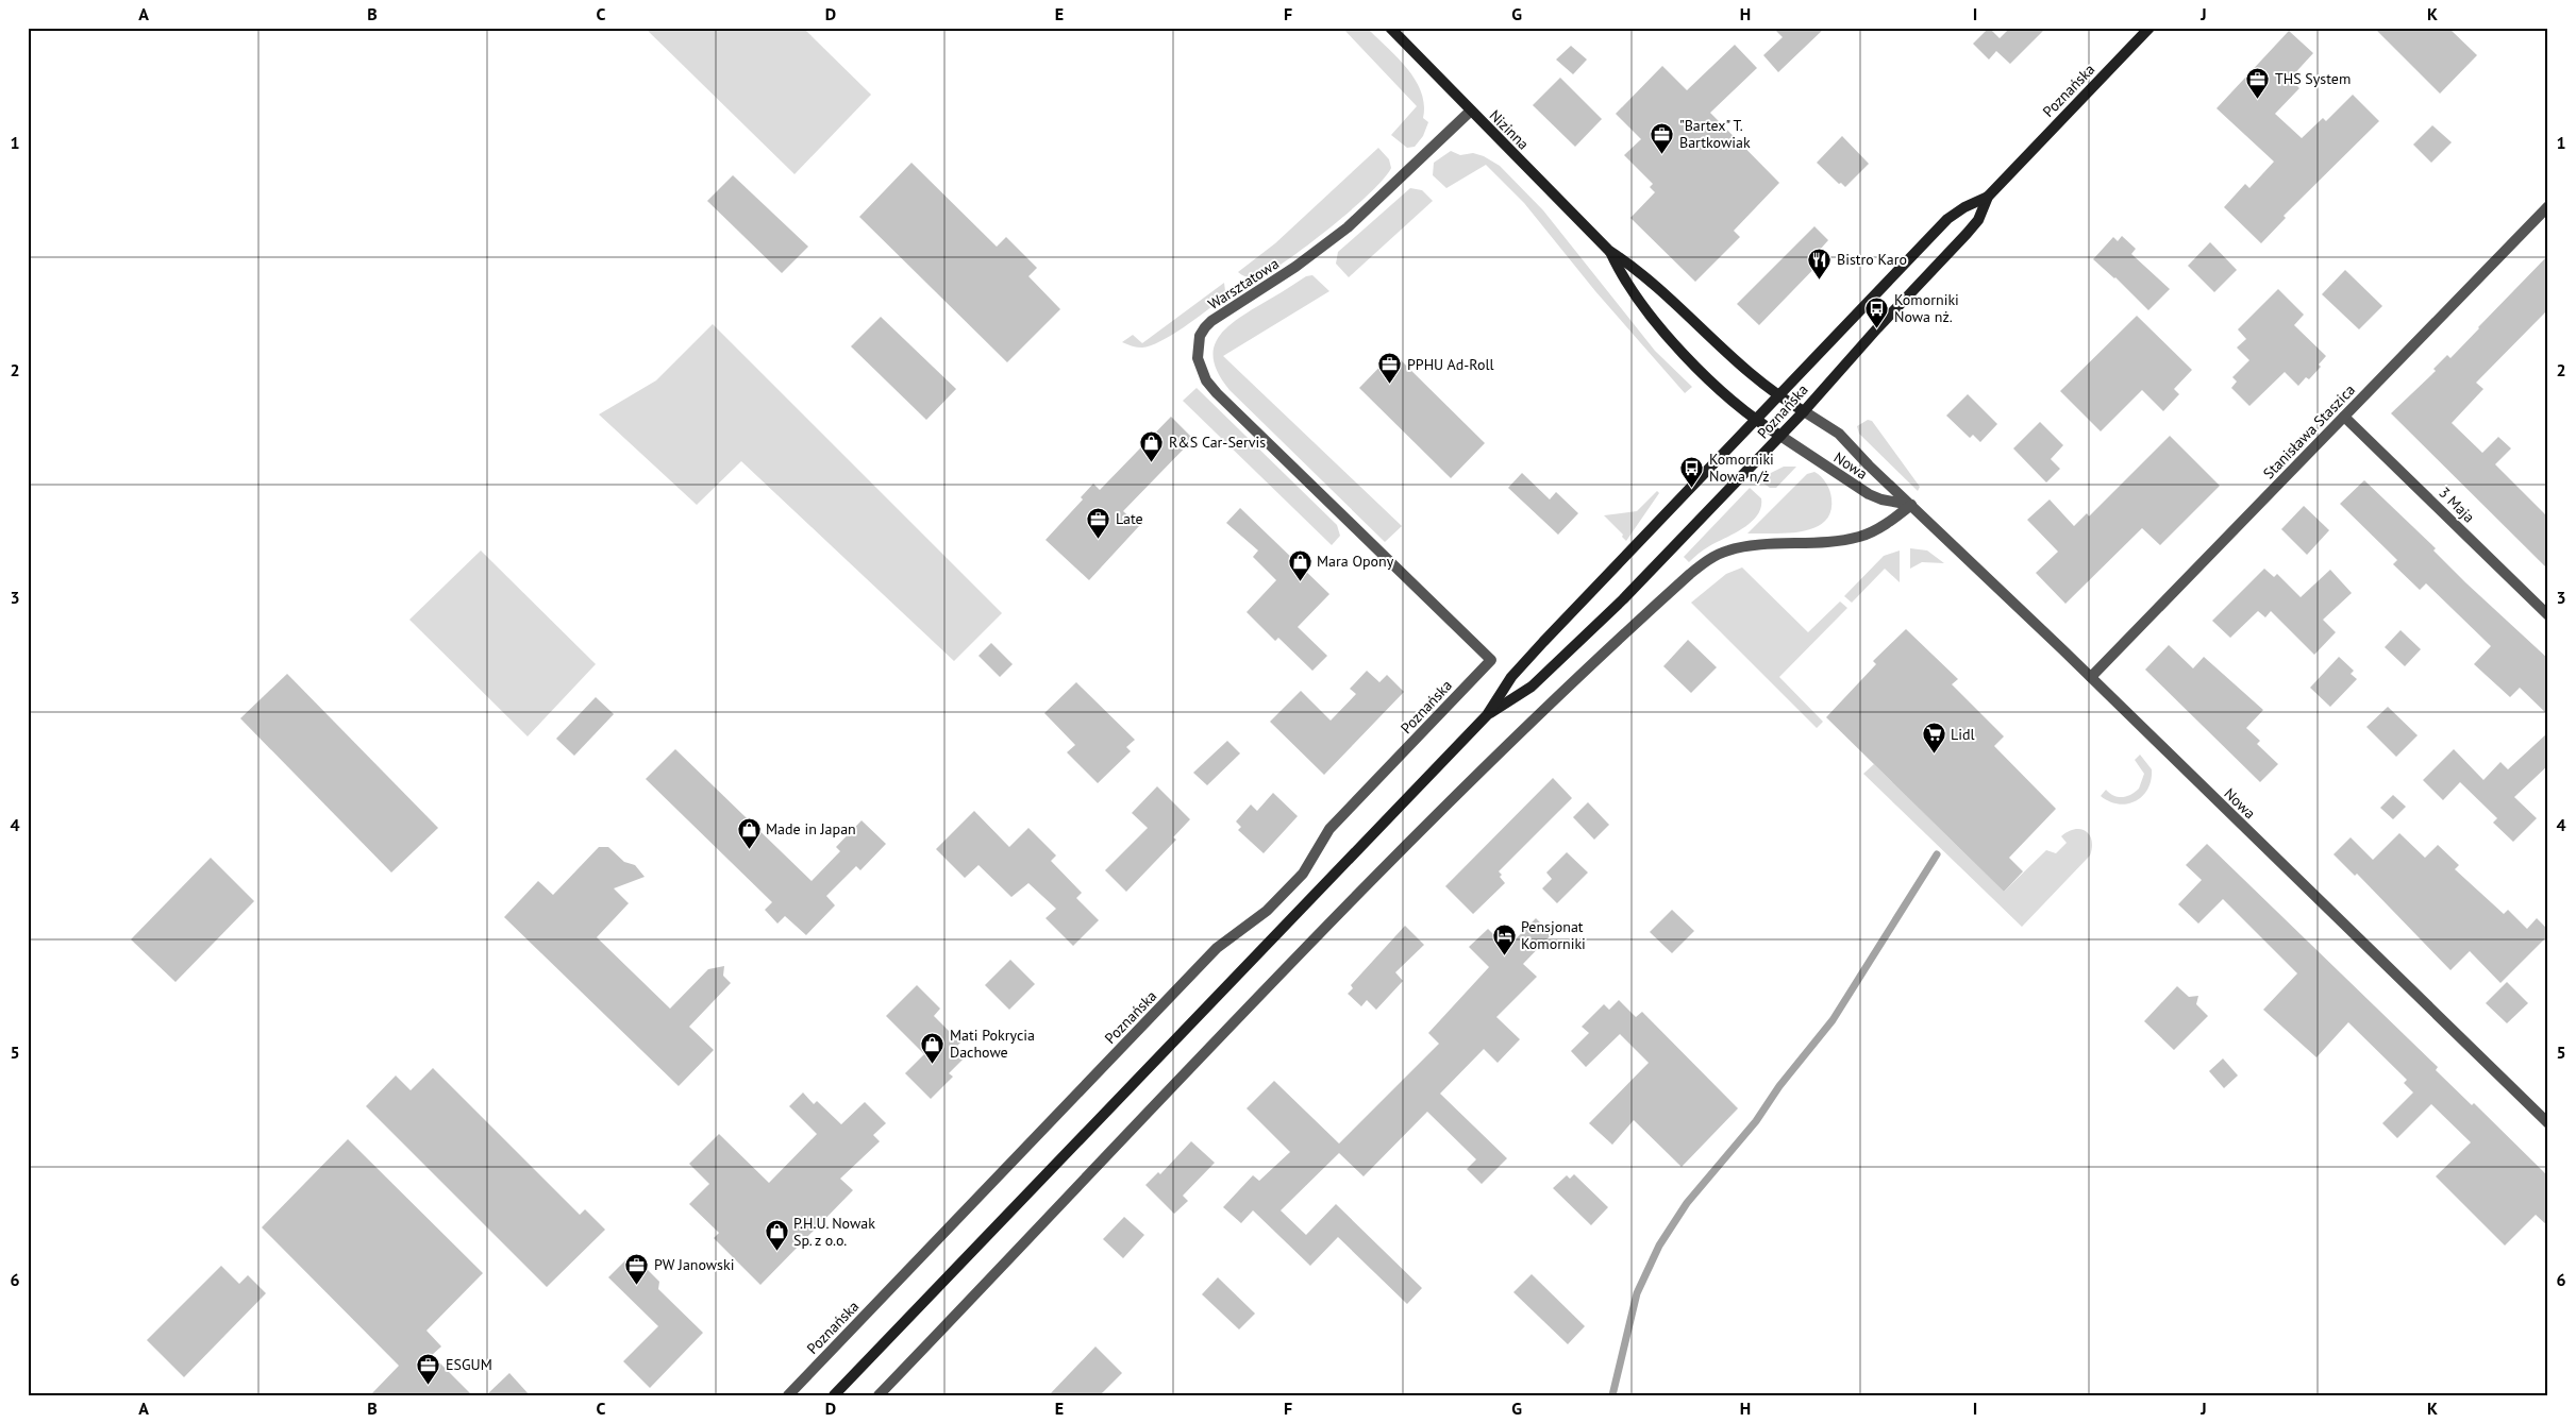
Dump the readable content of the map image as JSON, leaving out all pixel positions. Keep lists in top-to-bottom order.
{
  "streets": {
    "main road": ["Poznańska", "Nizinna"],
    "street": [
      "Warsztatowa",
      "Stanisława Staszica",
      "Nowa",
      "3 Maja"
    ]
  },
  "crossings": [
    ["Poznańska", "Nizinna"],
    ["Poznańska", "Warsztatowa"],
    ["Poznańska", "Nowa"],
    ["Nizinna", "Warsztatowa"],
    ["Nizinna", "Nowa"],
    ["Stanisława Staszica", "Nowa"],
    ["Stanisława Staszica", "3 Maja"]
  ],
  "places": {
    "office": [
      "THS System",
      "\"Bartex\" T. Bartkowiak",
      "PPHU Ad-Roll",
      "Late",
      "PW Janowski",
      "ESGUM"
    ],
    "restaurant": ["Bistro Karo"],
    "bus stop": ["Komorniki Nowa nż.", "Komorniki Nowa n/ż"],
    "shop": [
      "R&S Car-Servis",
      "Mara Opony",
      "Made in Japan",
      "Mati Pokrycia Dachowe",
      "P.H.U. Nowak Sp. z o.o."
    ],
    "supermarket": ["Lidl"],
    "hotel": ["Pensjonat Komorniki"]
  },
  "grid": {
    "columns": [
      "A",
      "B",
      "C",
      "D",
      "E",
      "F",
      "G",
      "H",
      "I",
      "J",
      "K"
    ],
    "rows": [
      "1",
      "2",
      "3",
      "4",
      "5",
      "6"
    ]
  }
}
